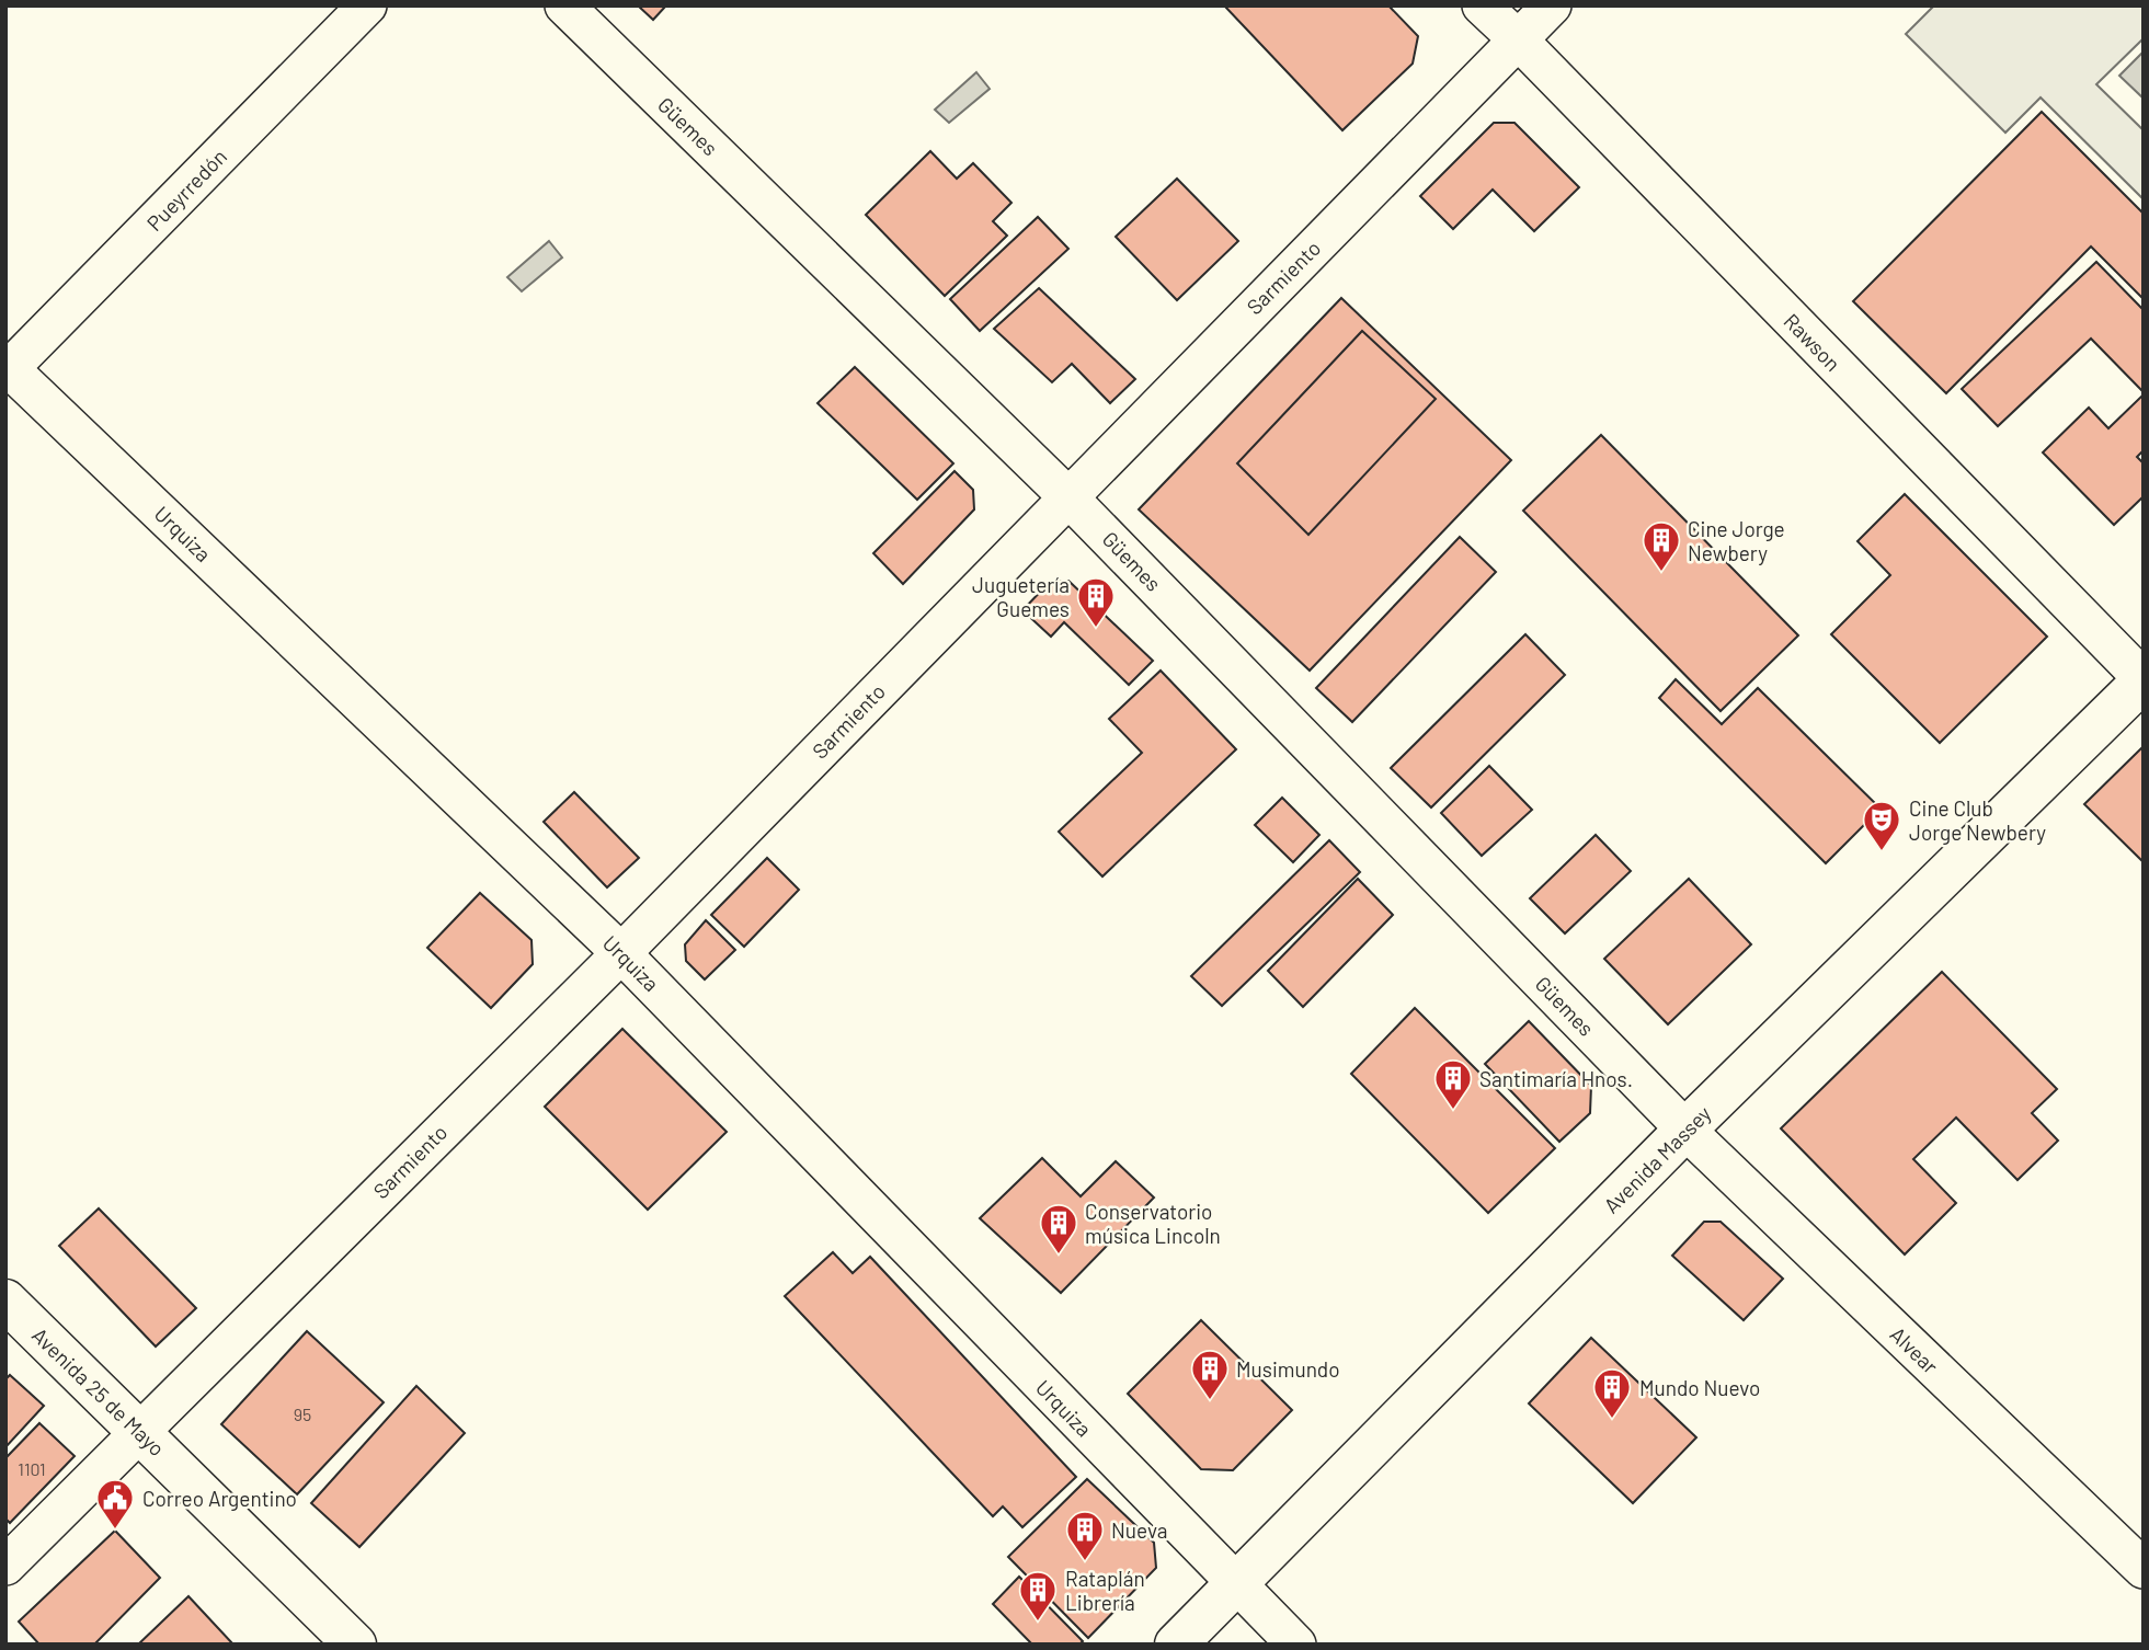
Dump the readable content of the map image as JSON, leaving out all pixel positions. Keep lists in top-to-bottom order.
{
  "streets": {
    "main road": ["Avenida Massey", "Avenida 25 de Mayo"],
    "street": [
      "Güemes",
      "Pueyrredón",
      "Sarmiento",
      "Rawson",
      "Urquiza",
      "Alvear"
    ]
  },
  "crossings": [
    ["Güemes", "Sarmiento"],
    ["Güemes", "Avenida Massey"],
    ["Güemes", "Alvear"],
    ["Pueyrredón", "Urquiza"],
    ["Sarmiento", "Rawson"],
    ["Sarmiento", "Urquiza"],
    ["Sarmiento", "Avenida 25 de Mayo"],
    ["Rawson", "Avenida Massey"],
    ["Urquiza", "Avenida Massey"],
    ["Avenida Massey", "Alvear"]
  ],
  "places": {
    "building": [
      "Cine Jorge Newbery",
      "Juguetería Guemes",
      "Santimaría Hnos.",
      "Conservatorio música Lincoln",
      "Musimundo",
      "Mundo Nuevo",
      "Nueva",
      "Rataplán Librería"
    ],
    "theatre": ["Cine Club Jorge Newbery"],
    "public building": ["Correo Argentino"]
  },
  "house_numbers": ["95", "1101"]
}
